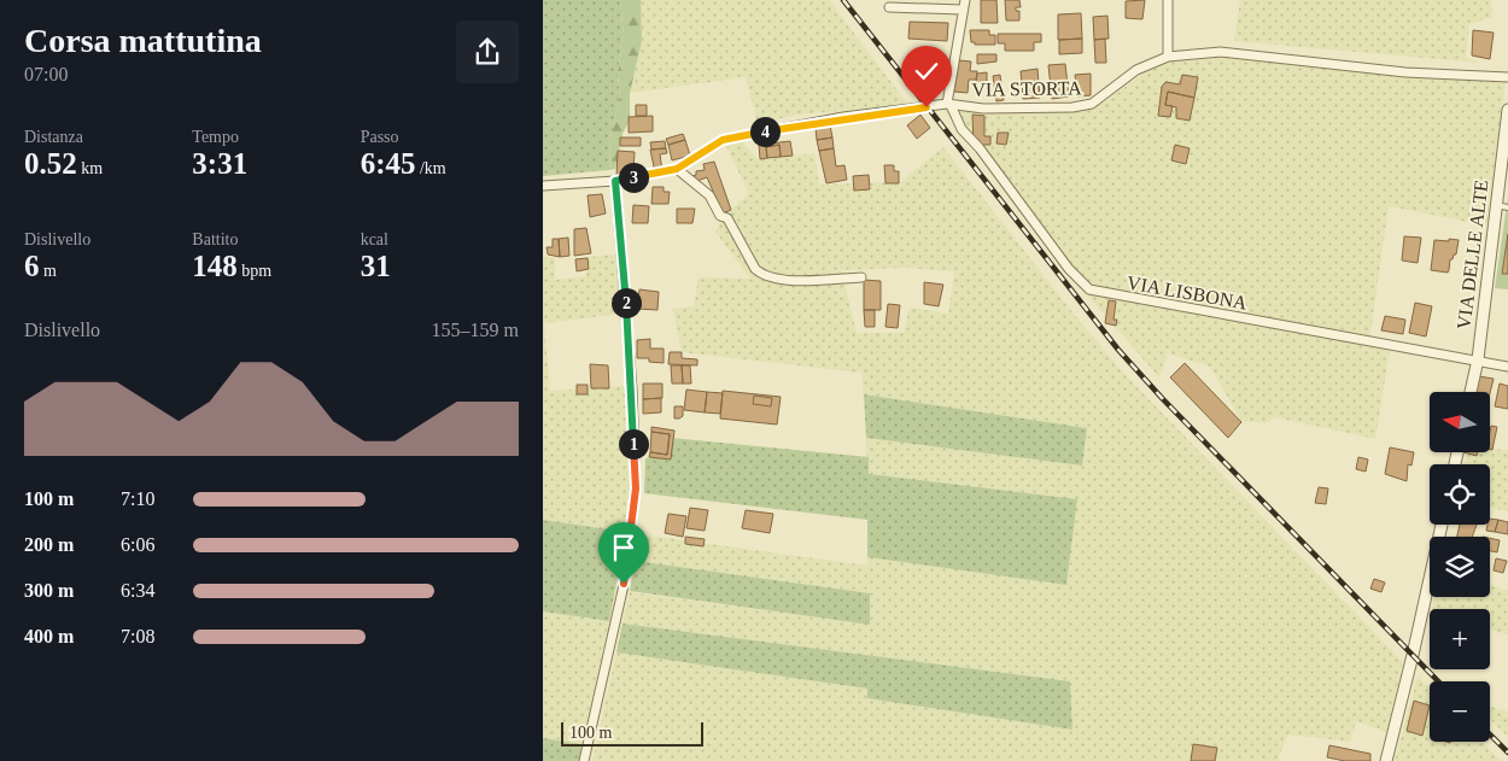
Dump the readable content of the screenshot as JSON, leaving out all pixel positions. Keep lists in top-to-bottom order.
{
  "streets": {
    "street": ["VIA STORTA", "VIA DELLE ALTE", "VIA LISBONA"]
  },
  "crossings": [
    ["VIA STORTA", "VIA LISBONA"],
    ["VIA DELLE ALTE", "VIA LISBONA"]
  ],
  "scale_bar": "100 m",
  "north": "left",
  "page": {
    "heading": ["Corsa mattutina", "07:00"],
    "stats": [
      ["Distanza", "0.52 km"],
      ["Tempo", "3:31"],
      ["Passo", "6:45 /km"],
      ["Dislivello", "6 m"],
      ["Battito", "148 bpm"],
      ["kcal", "31"]
    ],
    "pins": [
      "4",
      "3",
      "2",
      "1"
    ],
    "chart": ["Dislivello", "155–159 m"],
    "map_buttons": ["+", "−"],
    "list": [
      {
        "name": "100 m",
        "note": "7:10"
      },
      {
        "name": "200 m",
        "note": "6:06"
      },
      {
        "name": "300 m",
        "note": "6:34"
      },
      {
        "name": "400 m",
        "note": "7:08"
      }
    ],
    "scale": "100 m"
  }
}
